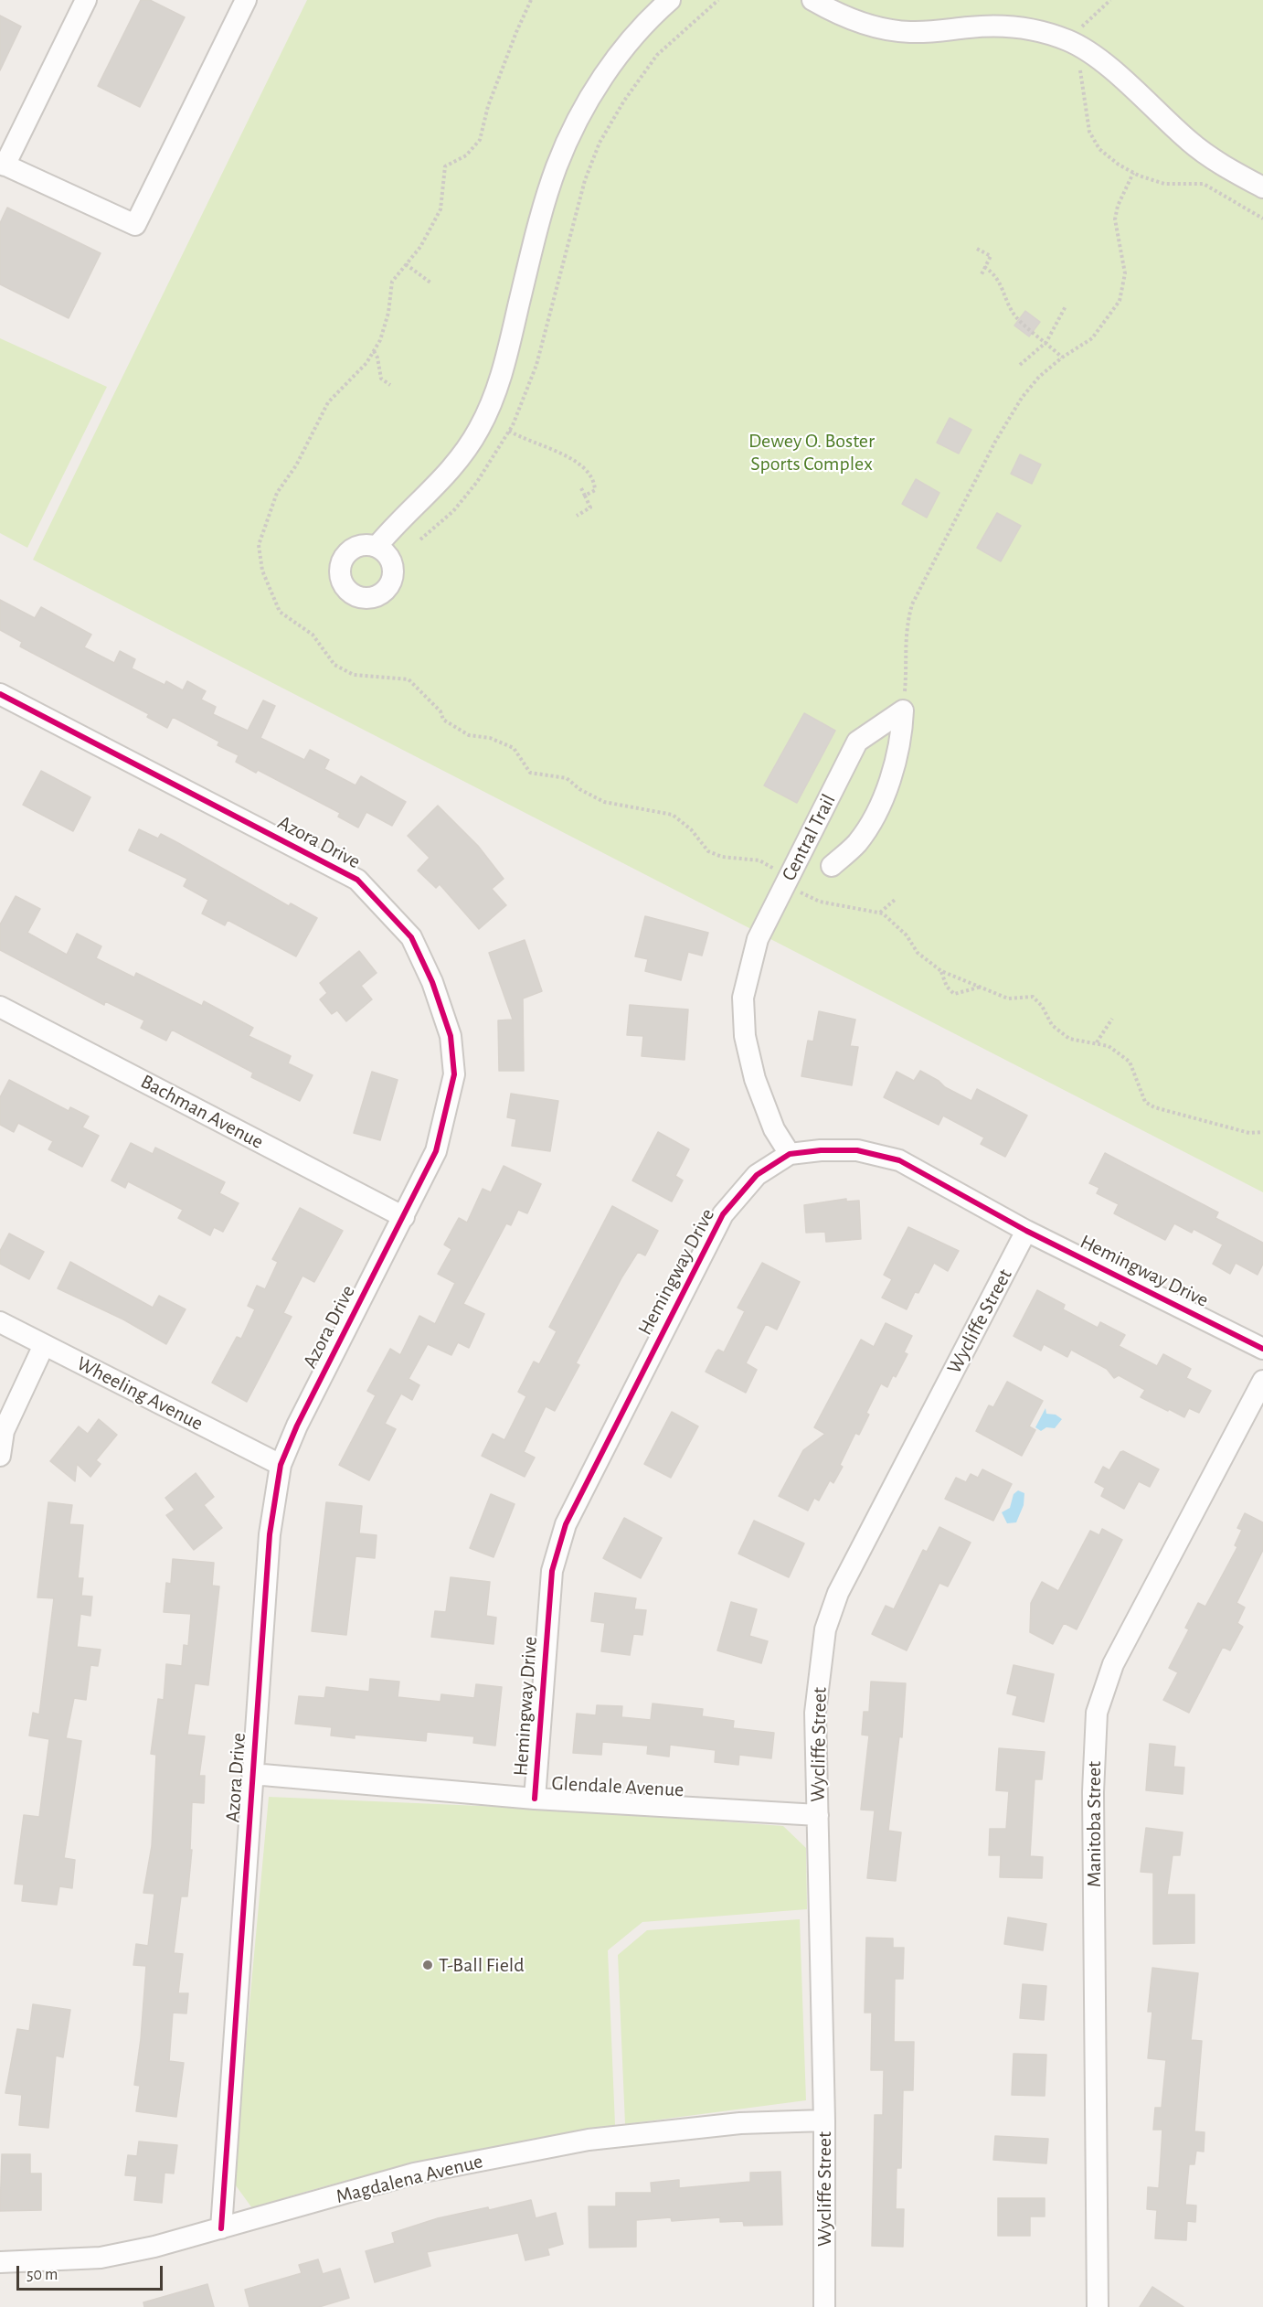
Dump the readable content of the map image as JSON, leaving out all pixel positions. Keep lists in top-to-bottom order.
{
  "streets": {
    "street": [
      "Central Trail",
      "Azora Drive",
      "Bachman Avenue",
      "Hemingway Drive",
      "Wycliffe Street",
      "Wheeling Avenue",
      "Glendale Avenue",
      "Manitoba Street",
      "Magdalena Avenue"
    ]
  },
  "crossings": [
    ["Central Trail", "Hemingway Drive"],
    ["Azora Drive", "Bachman Avenue"],
    ["Azora Drive", "Wheeling Avenue"],
    ["Azora Drive", "Glendale Avenue"],
    ["Azora Drive", "Magdalena Avenue"],
    ["Hemingway Drive", "Wycliffe Street"],
    ["Hemingway Drive", "Glendale Avenue"],
    ["Wycliffe Street", "Glendale Avenue"],
    ["Wycliffe Street", "Magdalena Avenue"]
  ],
  "parks": ["Dewey O. Boster Sports Complex"],
  "places": ["T-Ball Field"],
  "scale_bar": "50 m"
}
